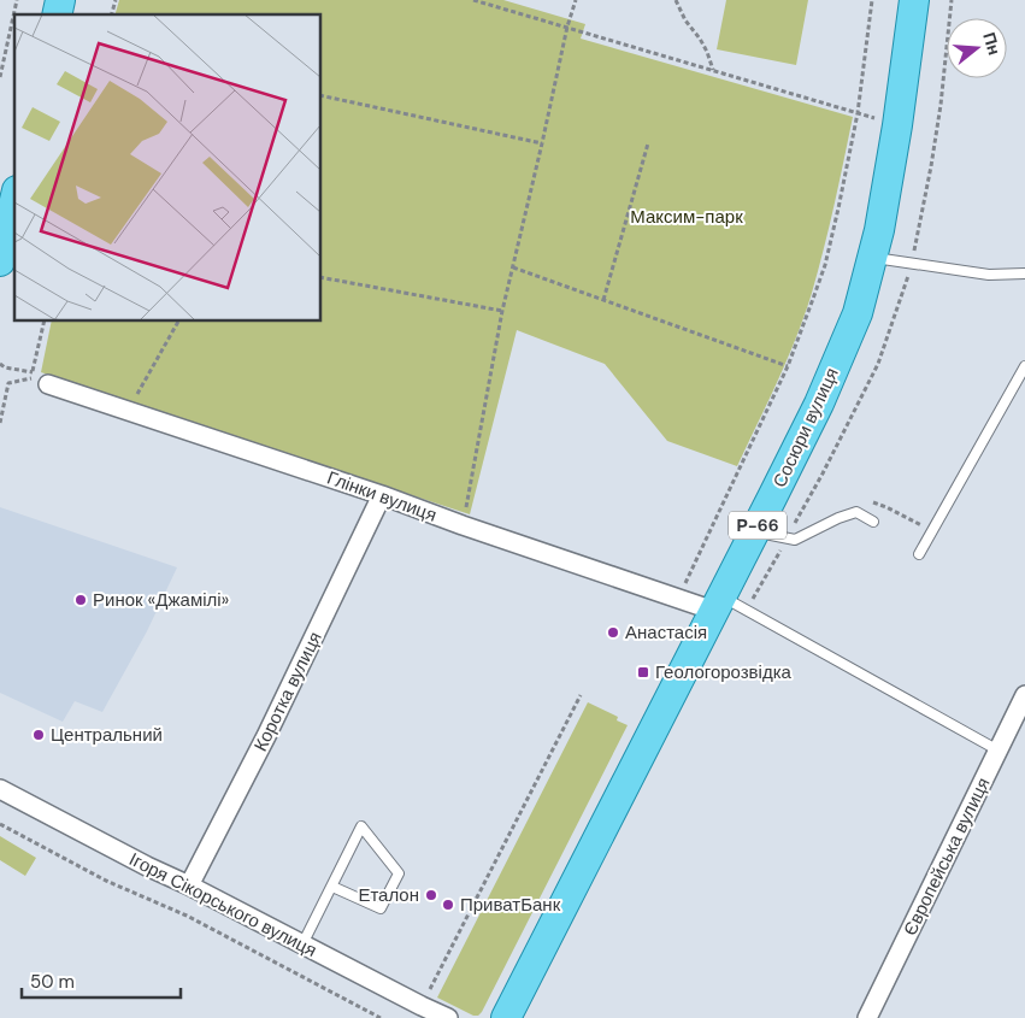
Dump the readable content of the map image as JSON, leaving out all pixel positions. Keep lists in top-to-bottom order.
{
  "streets": {
    "main road": ["Сосюри вулиця", "Р-66"],
    "street": [
      "Глінки вулиця",
      "Коротка вулиця",
      "Європейська вулиця",
      "Ігоря Сікорського вулиця"
    ]
  },
  "crossings": [
    ["Сосюри вулиця", "Глінки вулиця"],
    ["Глінки вулиця", "Коротка вулиця"],
    ["Коротка вулиця", "Ігоря Сікорського вулиця"]
  ],
  "parks": ["Максим-парк"],
  "places": {
    "other": [
      "Ринок «Джамілі»",
      "Анастасія",
      "Центральний",
      "Еталон",
      "ПриватБанк"
    ],
    "transit": ["Геологорозвідка"]
  },
  "scale_bar": "50 m",
  "north": "right"
}
